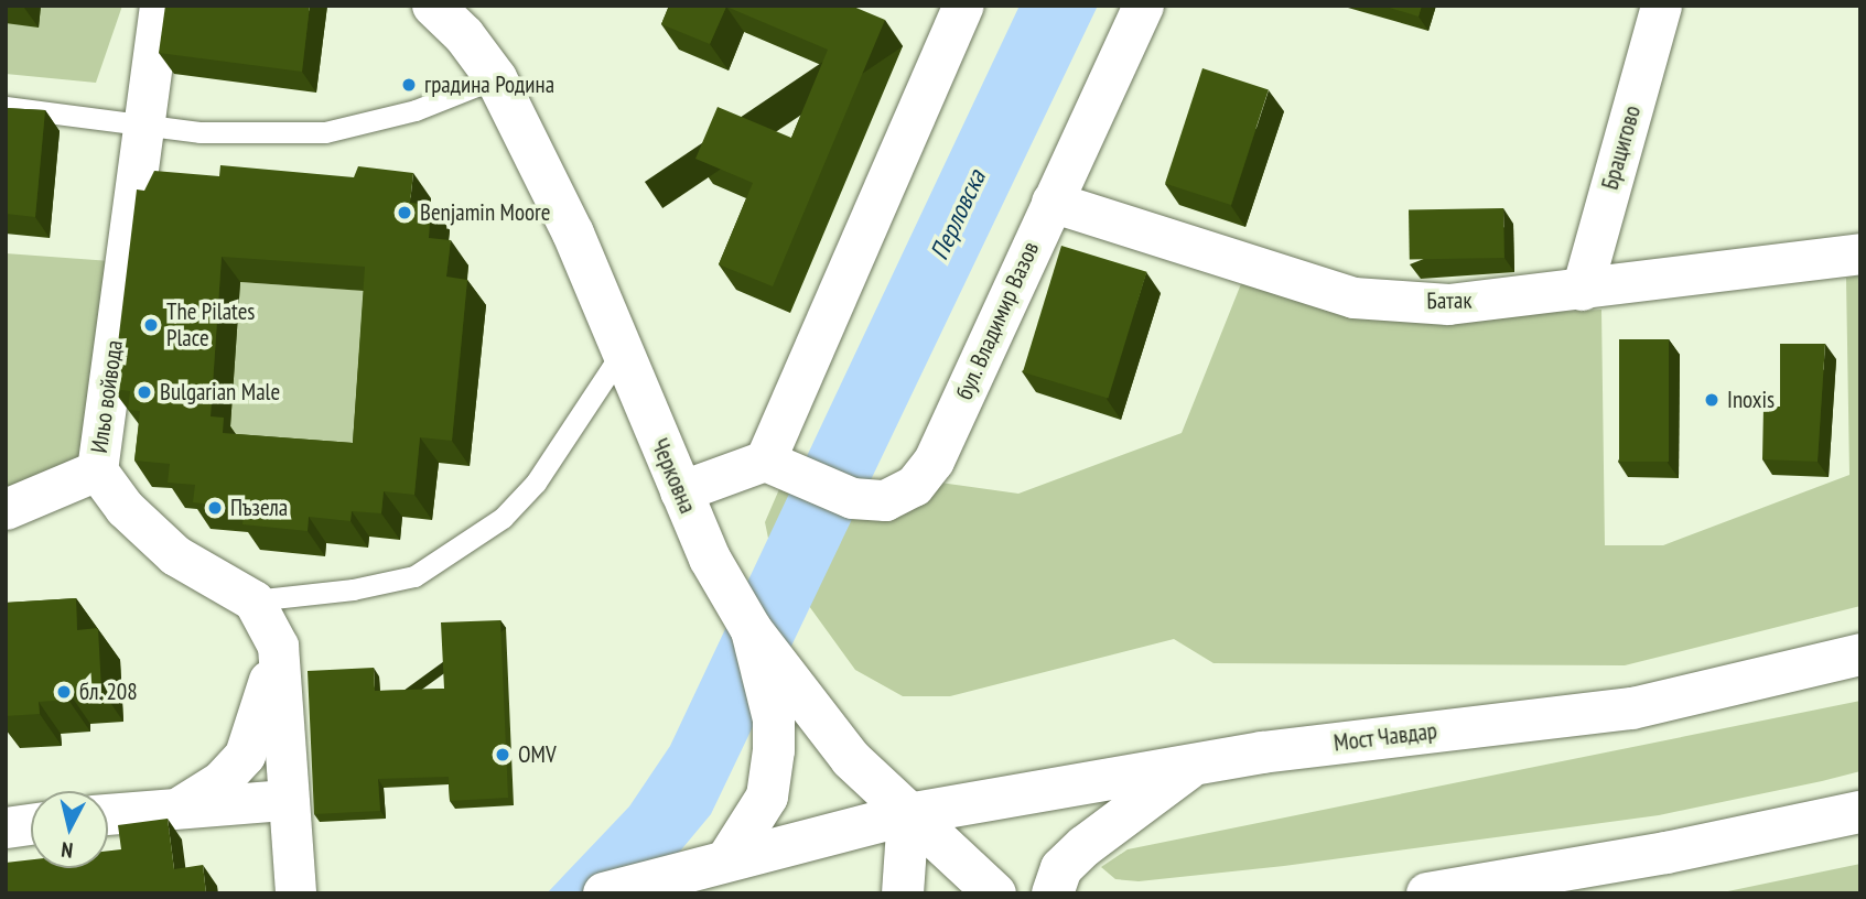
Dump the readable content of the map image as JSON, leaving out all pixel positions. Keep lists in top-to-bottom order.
{
  "streets": {
    "main road": ["Черковна", "Мост Чавдар"],
    "street": [
      "Брацигово",
      "Батак",
      "бул. Владимир Вазов",
      "Ильо войвода"
    ]
  },
  "crossings": [
    ["Брацигово", "Батак"],
    ["Батак", "бул. Владимир Вазов"],
    ["Черковна", "Мост Чавдар"]
  ],
  "water": ["Перловска"],
  "places": [
    "градина Родина",
    "Benjamin Moore",
    "The Pilates Place",
    "Bulgarian Male",
    "Inoxis",
    "Пъзела",
    "бл. 208",
    "OMV"
  ],
  "north": "bottom"
}
